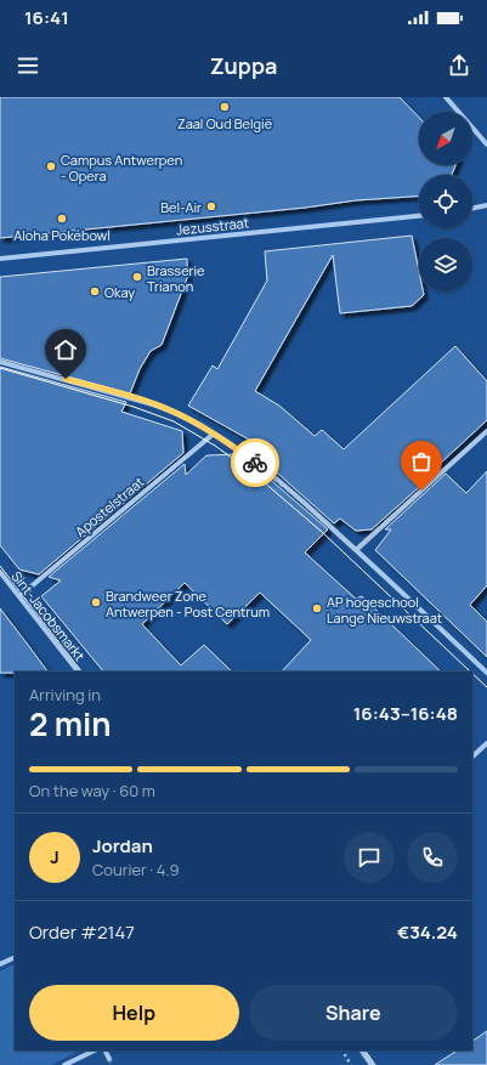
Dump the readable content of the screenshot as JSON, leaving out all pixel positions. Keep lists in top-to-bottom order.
{
  "streets": {
    "street": ["Jezusstraat", "Apostelstraat", "Sint-Jacobsmarkt"]
  },
  "crossings": [
    ["Apostelstraat", "Sint-Jacobsmarkt"]
  ],
  "places": [
    "Zaal Oud België",
    "Campus Antwerpen - Opera",
    "Bel-Air",
    "Aloha Pokébowl",
    "Brasserie Trianon",
    "Okay",
    "Brandweer Zone Antwerpen - Post Centrum",
    "AP hogeschool Lange Nieuwstraat"
  ],
  "north": "bottom left",
  "page": {
    "status": "16:41",
    "header": "Zuppa",
    "heading": ["2 min", "Arriving in", "16:43–16:48"],
    "panel": [
      "Jordan",
      "Courier · 4.9",
      "Order #2147",
      "€34.24"
    ],
    "bar": "On the way · 60 m",
    "round": "J",
    "buttons": ["Help", "Share"]
  }
}
